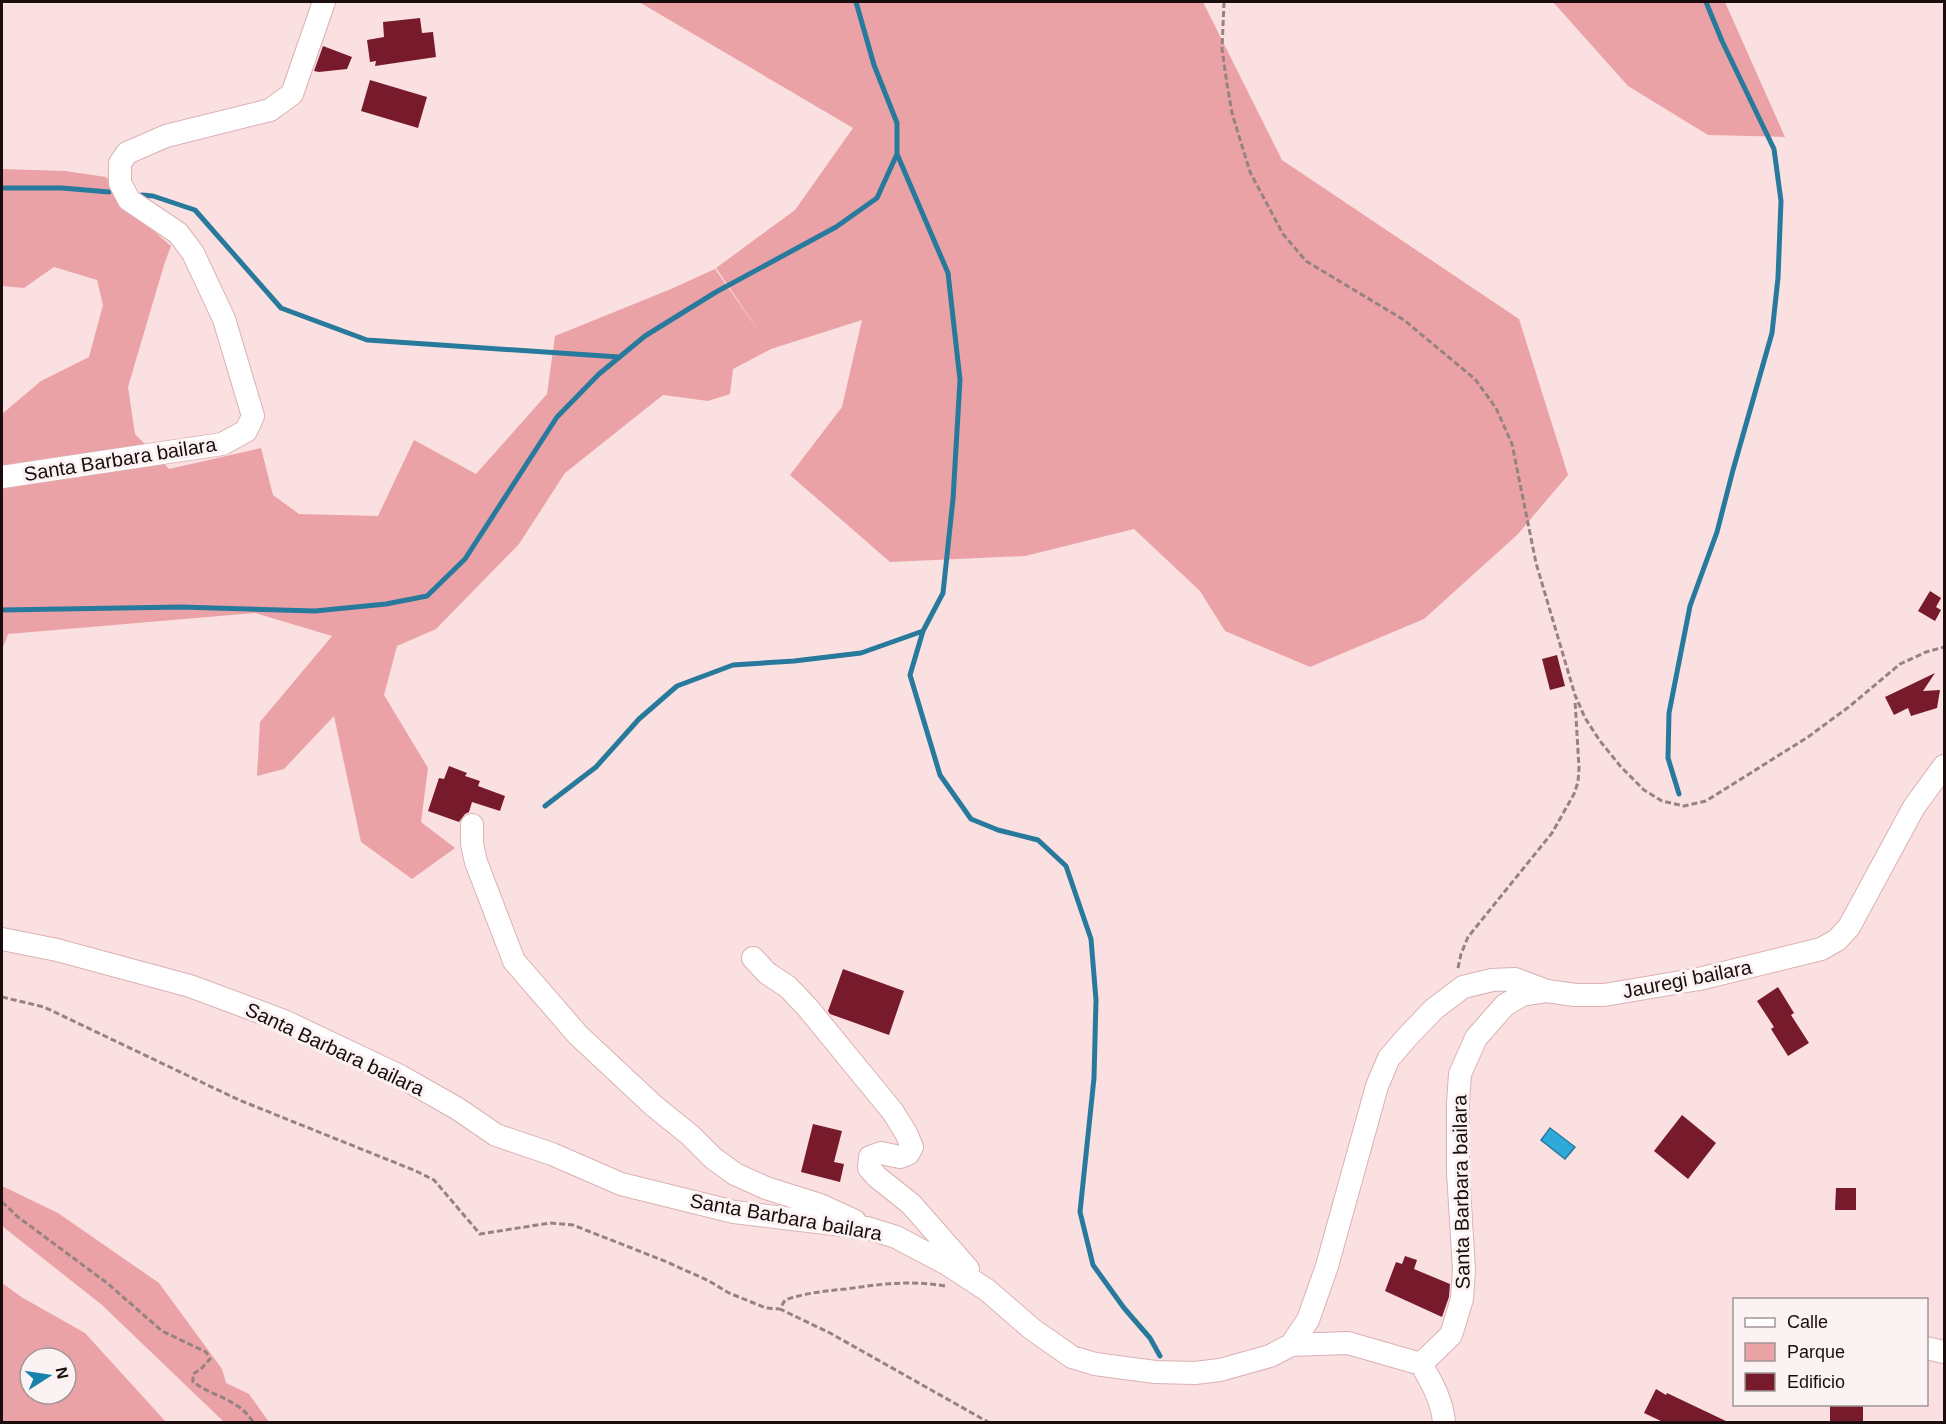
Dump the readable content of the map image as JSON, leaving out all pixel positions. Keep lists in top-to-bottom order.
{
  "streets": {
    "street": ["Santa Barbara bailara", "Jauregi bailara"]
  },
  "crossings": [
    ["Santa Barbara bailara", "Jauregi bailara"]
  ],
  "legend": ["Calle", "Parque", "Edificio"],
  "north": "right"
}
